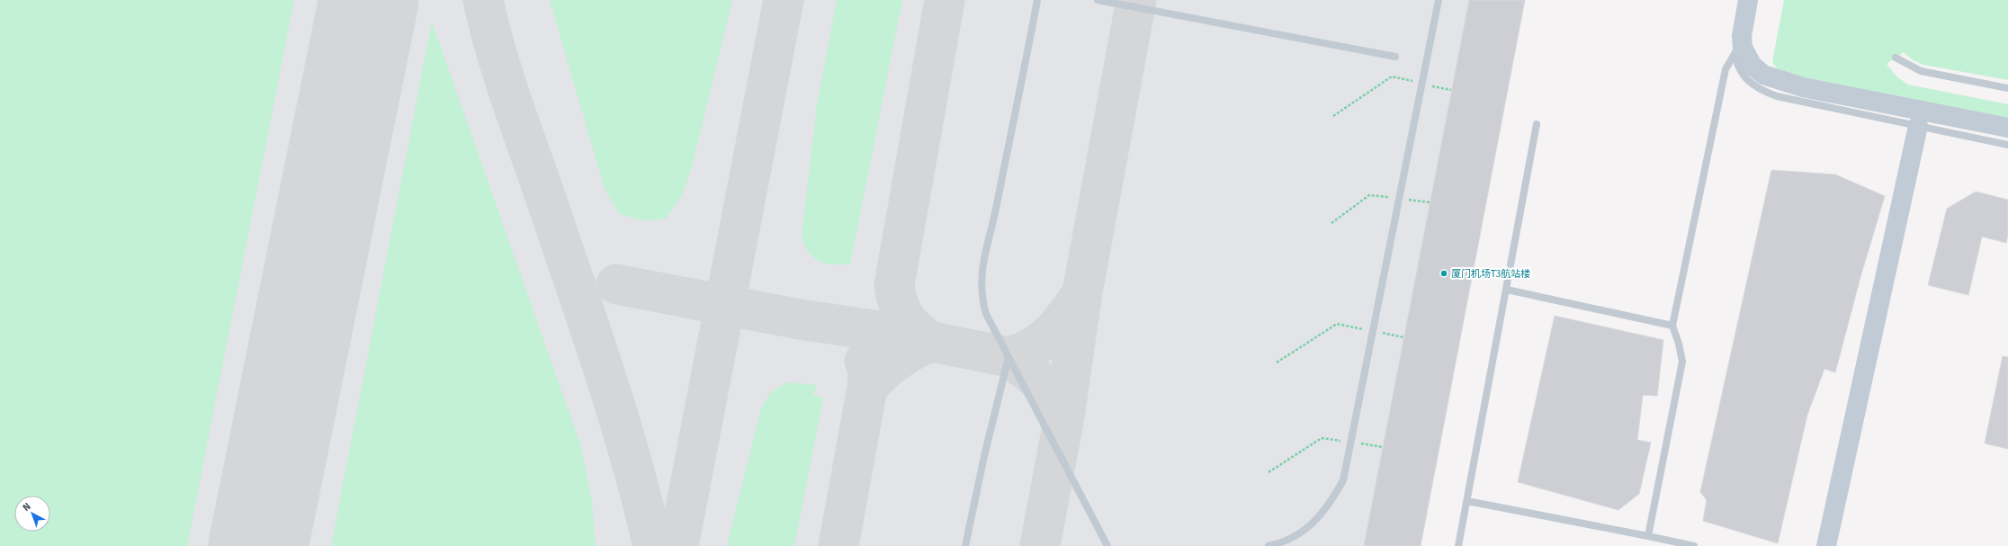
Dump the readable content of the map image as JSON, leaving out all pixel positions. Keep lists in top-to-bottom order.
{
  "places": ["厦门机场T3航站楼"],
  "north": "top left"
}
